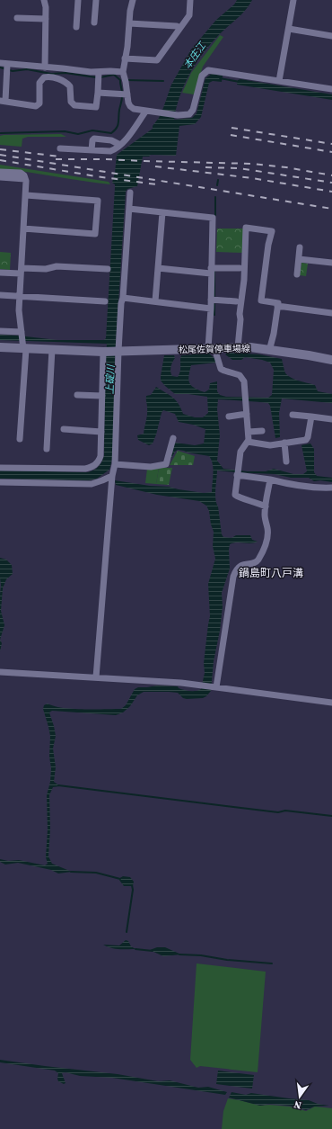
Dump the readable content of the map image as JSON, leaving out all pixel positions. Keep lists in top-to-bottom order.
{
  "streets": {
    "main road": ["松尾佐賀停車場線"]
  },
  "districts": ["鍋島町八戸溝"],
  "water": ["本庄江", "上碇川"],
  "north": "bottom"
}
